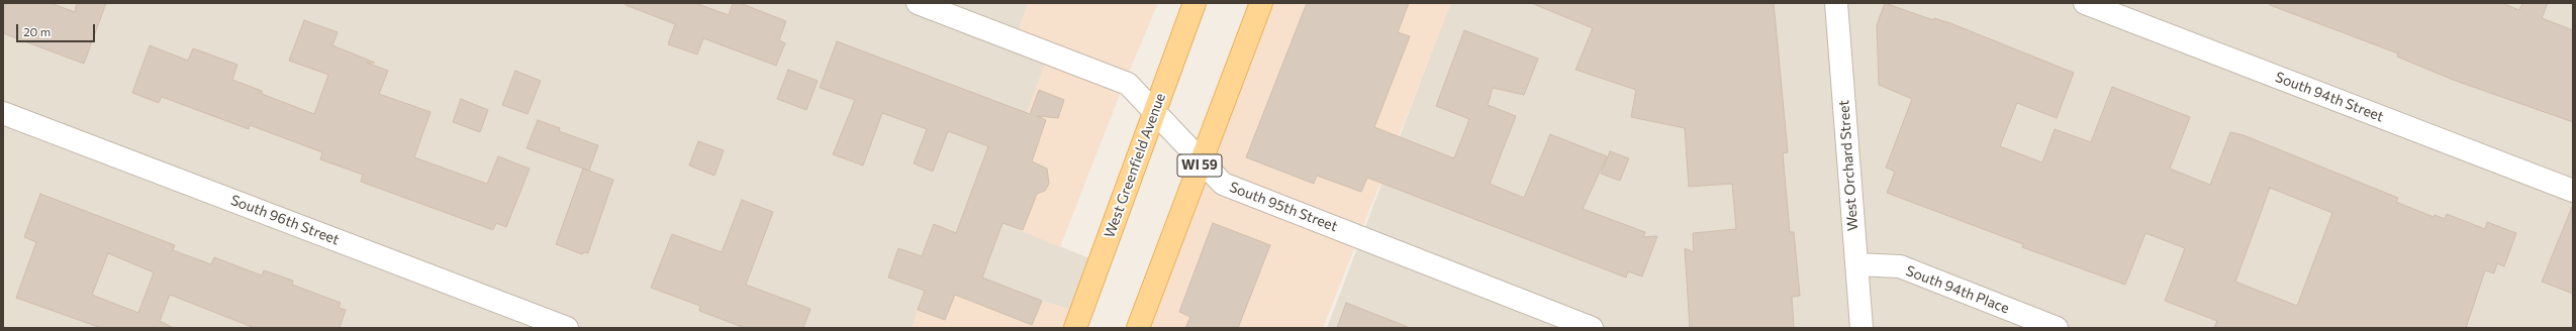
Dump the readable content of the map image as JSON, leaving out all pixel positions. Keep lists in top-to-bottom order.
{
  "streets": {
    "main road": ["West Greenfield Avenue", "WI 59"],
    "street": [
      "South 94th Street",
      "West Orchard Street",
      "South 95th Street",
      "South 96th Street",
      "South 94th Place"
    ]
  },
  "crossings": [
    ["West Greenfield Avenue", "South 95th Street"],
    ["WI 59", "South 95th Street"],
    ["West Orchard Street", "South 94th Place"]
  ],
  "scale_bar": "20 m"
}
